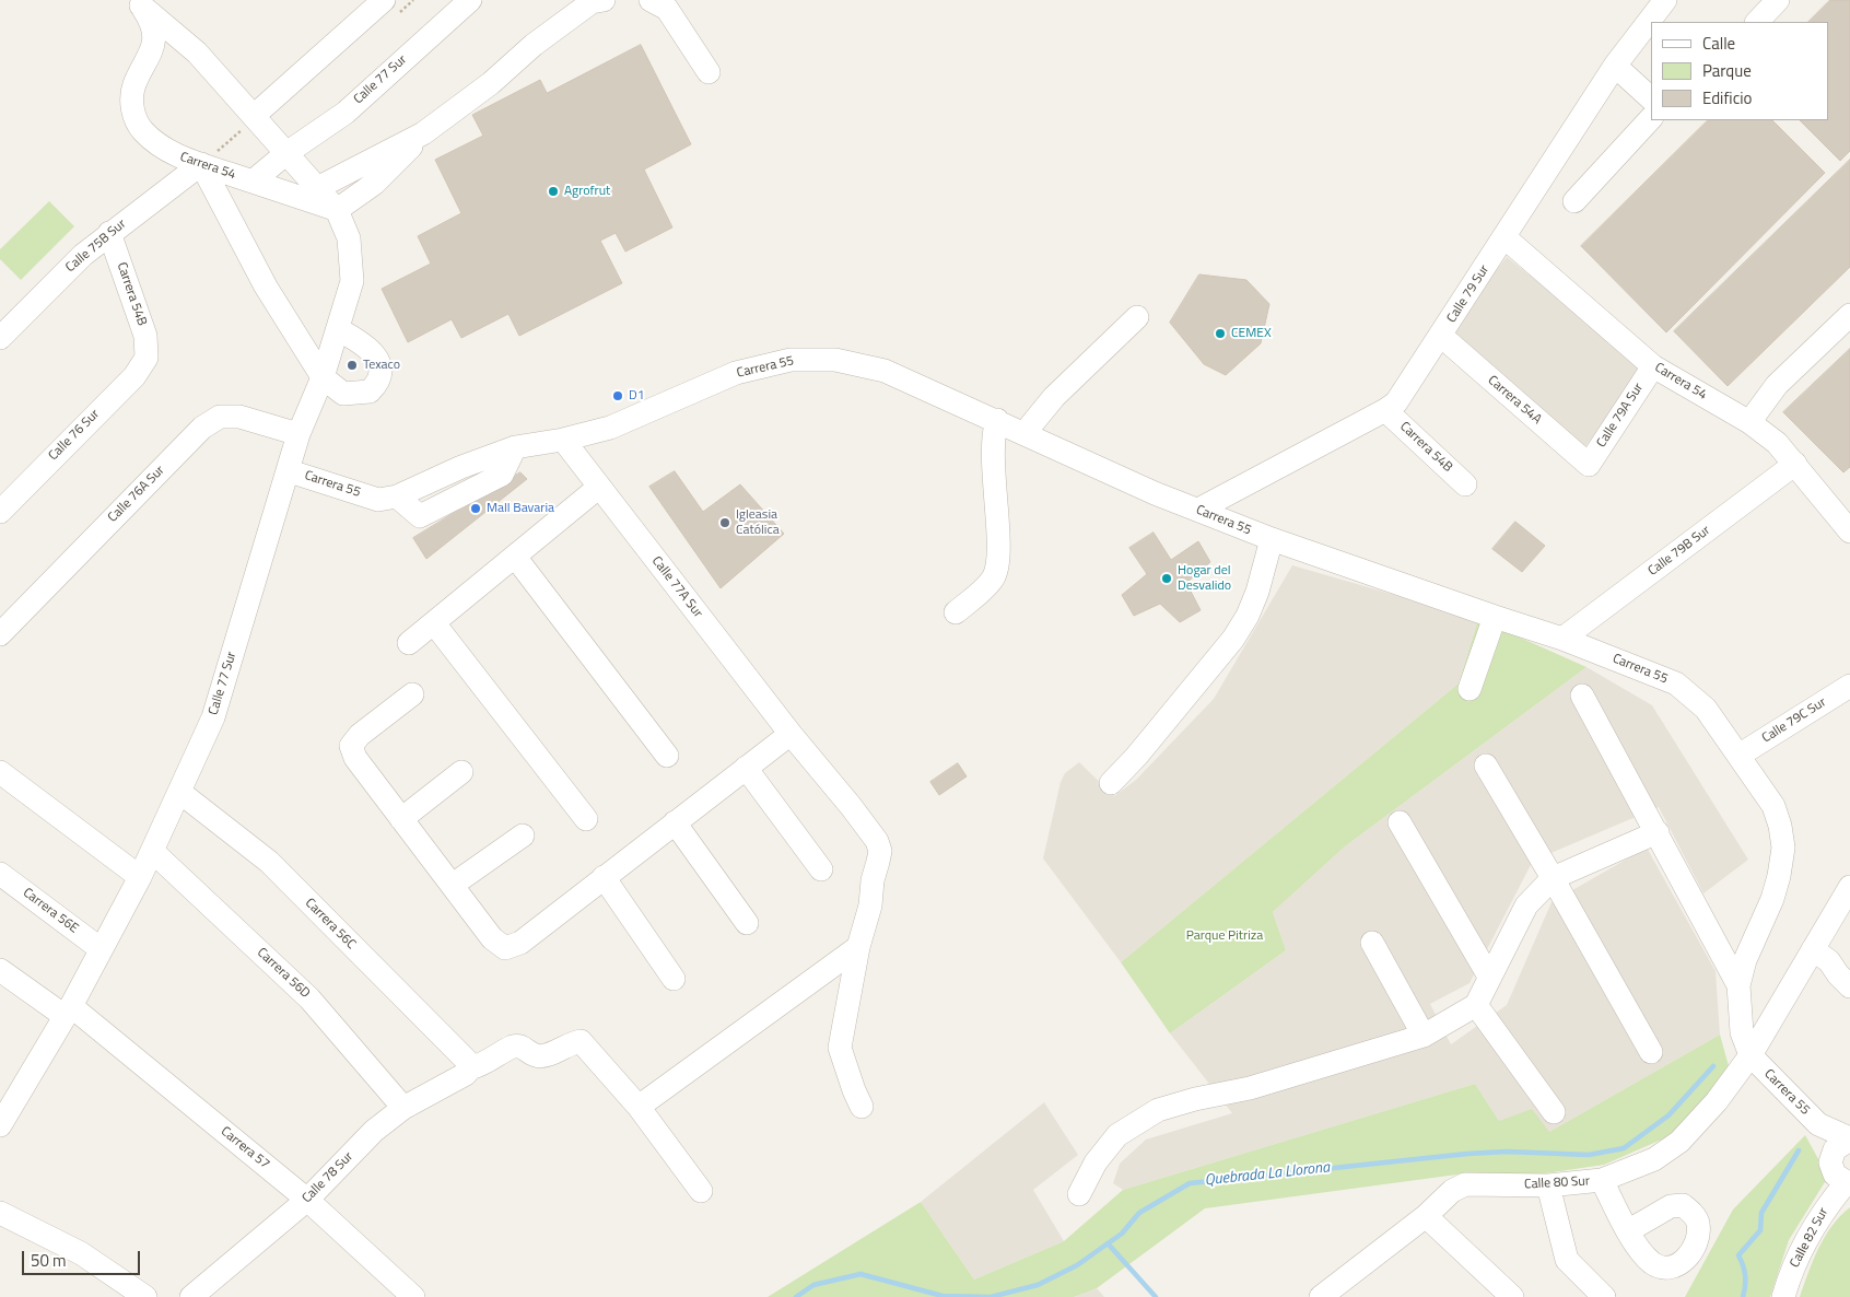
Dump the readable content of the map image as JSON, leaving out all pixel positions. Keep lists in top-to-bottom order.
{
  "streets": {
    "street": [
      "Calle 77 Sur",
      "Carrera 54",
      "Calle 75B Sur",
      "Carrera 54B",
      "Calle 79 Sur",
      "Carrera 55",
      "Carrera 54A",
      "Calle 79A Sur",
      "Calle 76 Sur",
      "Calle 76A Sur",
      "Calle 79B Sur",
      "Calle 77A Sur",
      "Calle 79C Sur",
      "Carrera 56E",
      "Carrera 56C",
      "Carrera 56D",
      "Carrera 57",
      "Calle 78 Sur",
      "Calle 80 Sur",
      "Calle 82 Sur"
    ]
  },
  "crossings": [
    ["Calle 77 Sur", "Carrera 54"],
    ["Calle 77 Sur", "Calle 75B Sur"],
    ["Calle 77 Sur", "Carrera 55"],
    ["Calle 77 Sur", "Calle 76A Sur"],
    ["Calle 77 Sur", "Carrera 56E"],
    ["Calle 77 Sur", "Carrera 56C"],
    ["Calle 77 Sur", "Carrera 56D"],
    ["Calle 77 Sur", "Carrera 57"],
    ["Carrera 54", "Calle 75B Sur"],
    ["Carrera 54", "Calle 79 Sur"],
    ["Carrera 54", "Calle 79A Sur"],
    ["Carrera 54", "Calle 79B Sur"],
    ["Calle 75B Sur", "Carrera 54B"],
    ["Carrera 54B", "Calle 79 Sur"],
    ["Carrera 54B", "Calle 76 Sur"],
    ["Calle 79 Sur", "Carrera 55"],
    ["Calle 79 Sur", "Carrera 54A"],
    ["Carrera 55", "Calle 79B Sur"],
    ["Carrera 55", "Calle 77A Sur"],
    ["Carrera 55", "Calle 79C Sur"],
    ["Carrera 55", "Calle 80 Sur"],
    ["Carrera 54A", "Calle 79A Sur"],
    ["Carrera 56C", "Calle 78 Sur"],
    ["Carrera 56D", "Calle 78 Sur"],
    ["Carrera 57", "Calle 78 Sur"]
  ],
  "water": ["Quebrada La Llorona"],
  "parks": ["Parque Pitriza"],
  "places": [
    "Agrofrut",
    "CEMEX",
    "Texaco",
    "D1",
    "Mall Bavaria",
    "Igleasia Católica",
    "Hogar del Desvalido"
  ],
  "legend": ["Calle", "Parque", "Edificio"],
  "scale_bar": "50 m"
}
